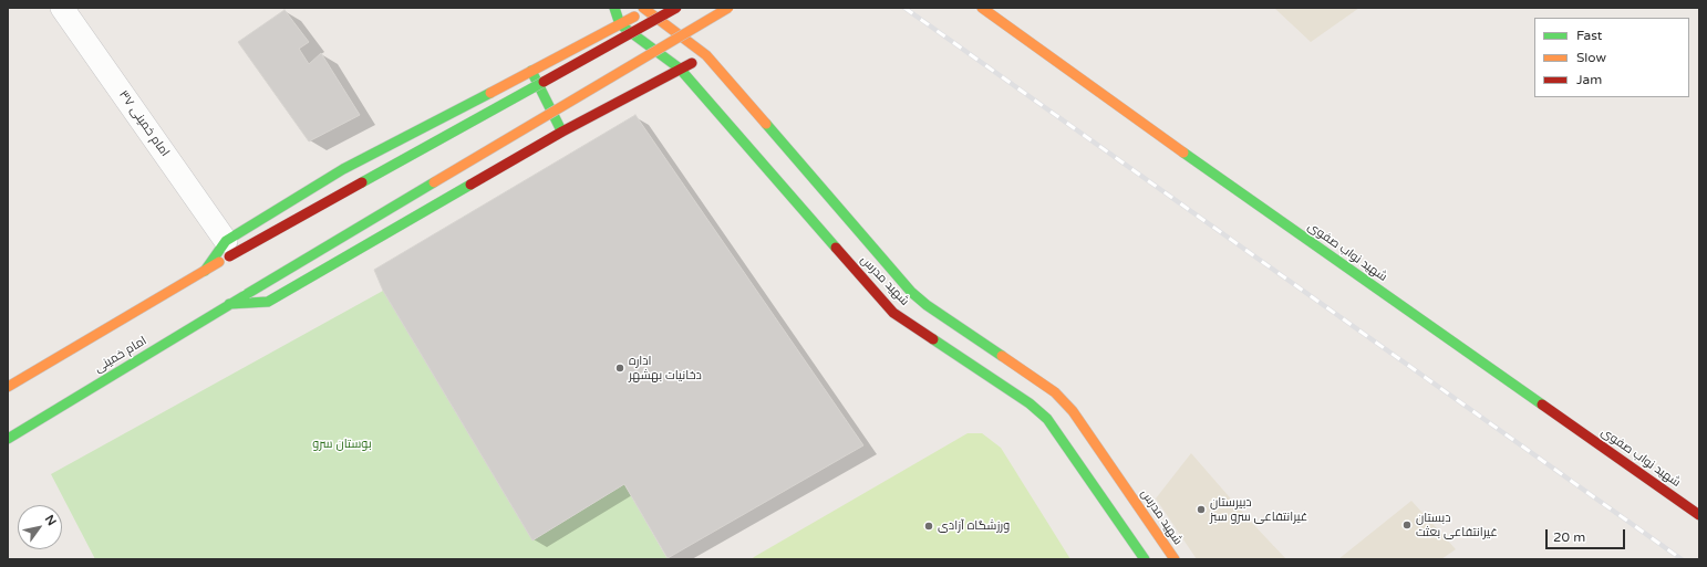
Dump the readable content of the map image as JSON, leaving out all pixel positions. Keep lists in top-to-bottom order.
{
  "streets": {
    "street": [
      "امام خمینی ۳۷",
      "شهید نواب صفوی",
      "شهید مدرس",
      "امام خمینی"
    ]
  },
  "parks": ["بوستان سرو"],
  "places": [
    "اداره دخانیات بهشهر",
    "دبیرستان غیرانتفاعی سرو سبز",
    "دبستان غیرانتفاعی بعثت",
    "ورزشگاه آزادی"
  ],
  "legend": ["Fast", "Slow", "Jam"],
  "scale_bar": "20 m",
  "north": "top right"
}
